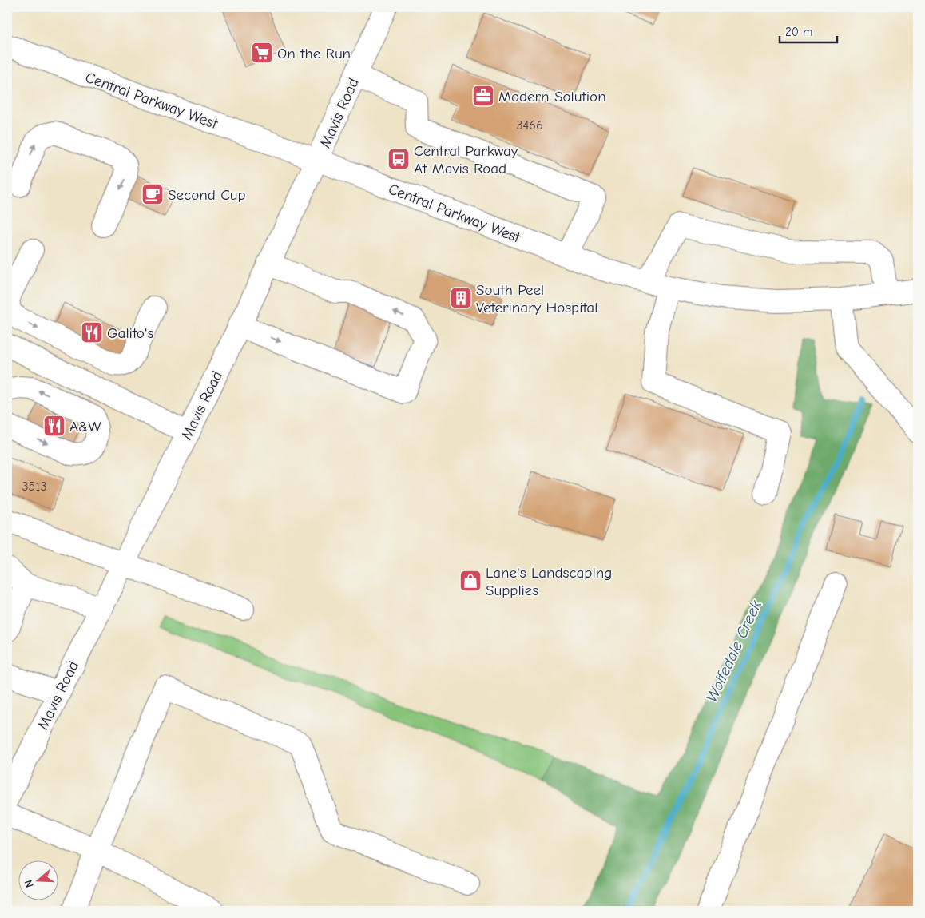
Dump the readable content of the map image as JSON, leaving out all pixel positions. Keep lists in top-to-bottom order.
{
  "streets": {
    "street": ["Central Parkway West", "Mavis Road"]
  },
  "crossings": [
    ["Central Parkway West", "Mavis Road"]
  ],
  "water": ["Wolfedale Creek"],
  "places": {
    "supermarket": ["On the Run"],
    "office": ["Modern Solution"],
    "bus stop": ["Central Parkway At Mavis Road"],
    "cafe": ["Second Cup"],
    "building": ["South Peel Veterinary Hospital"],
    "restaurant": ["Galito's", "A&W"],
    "shop": ["Lane's Landscaping Supplies"]
  },
  "house_numbers": ["3466", "3513"],
  "scale_bar": "20 m",
  "north": "left"
}
